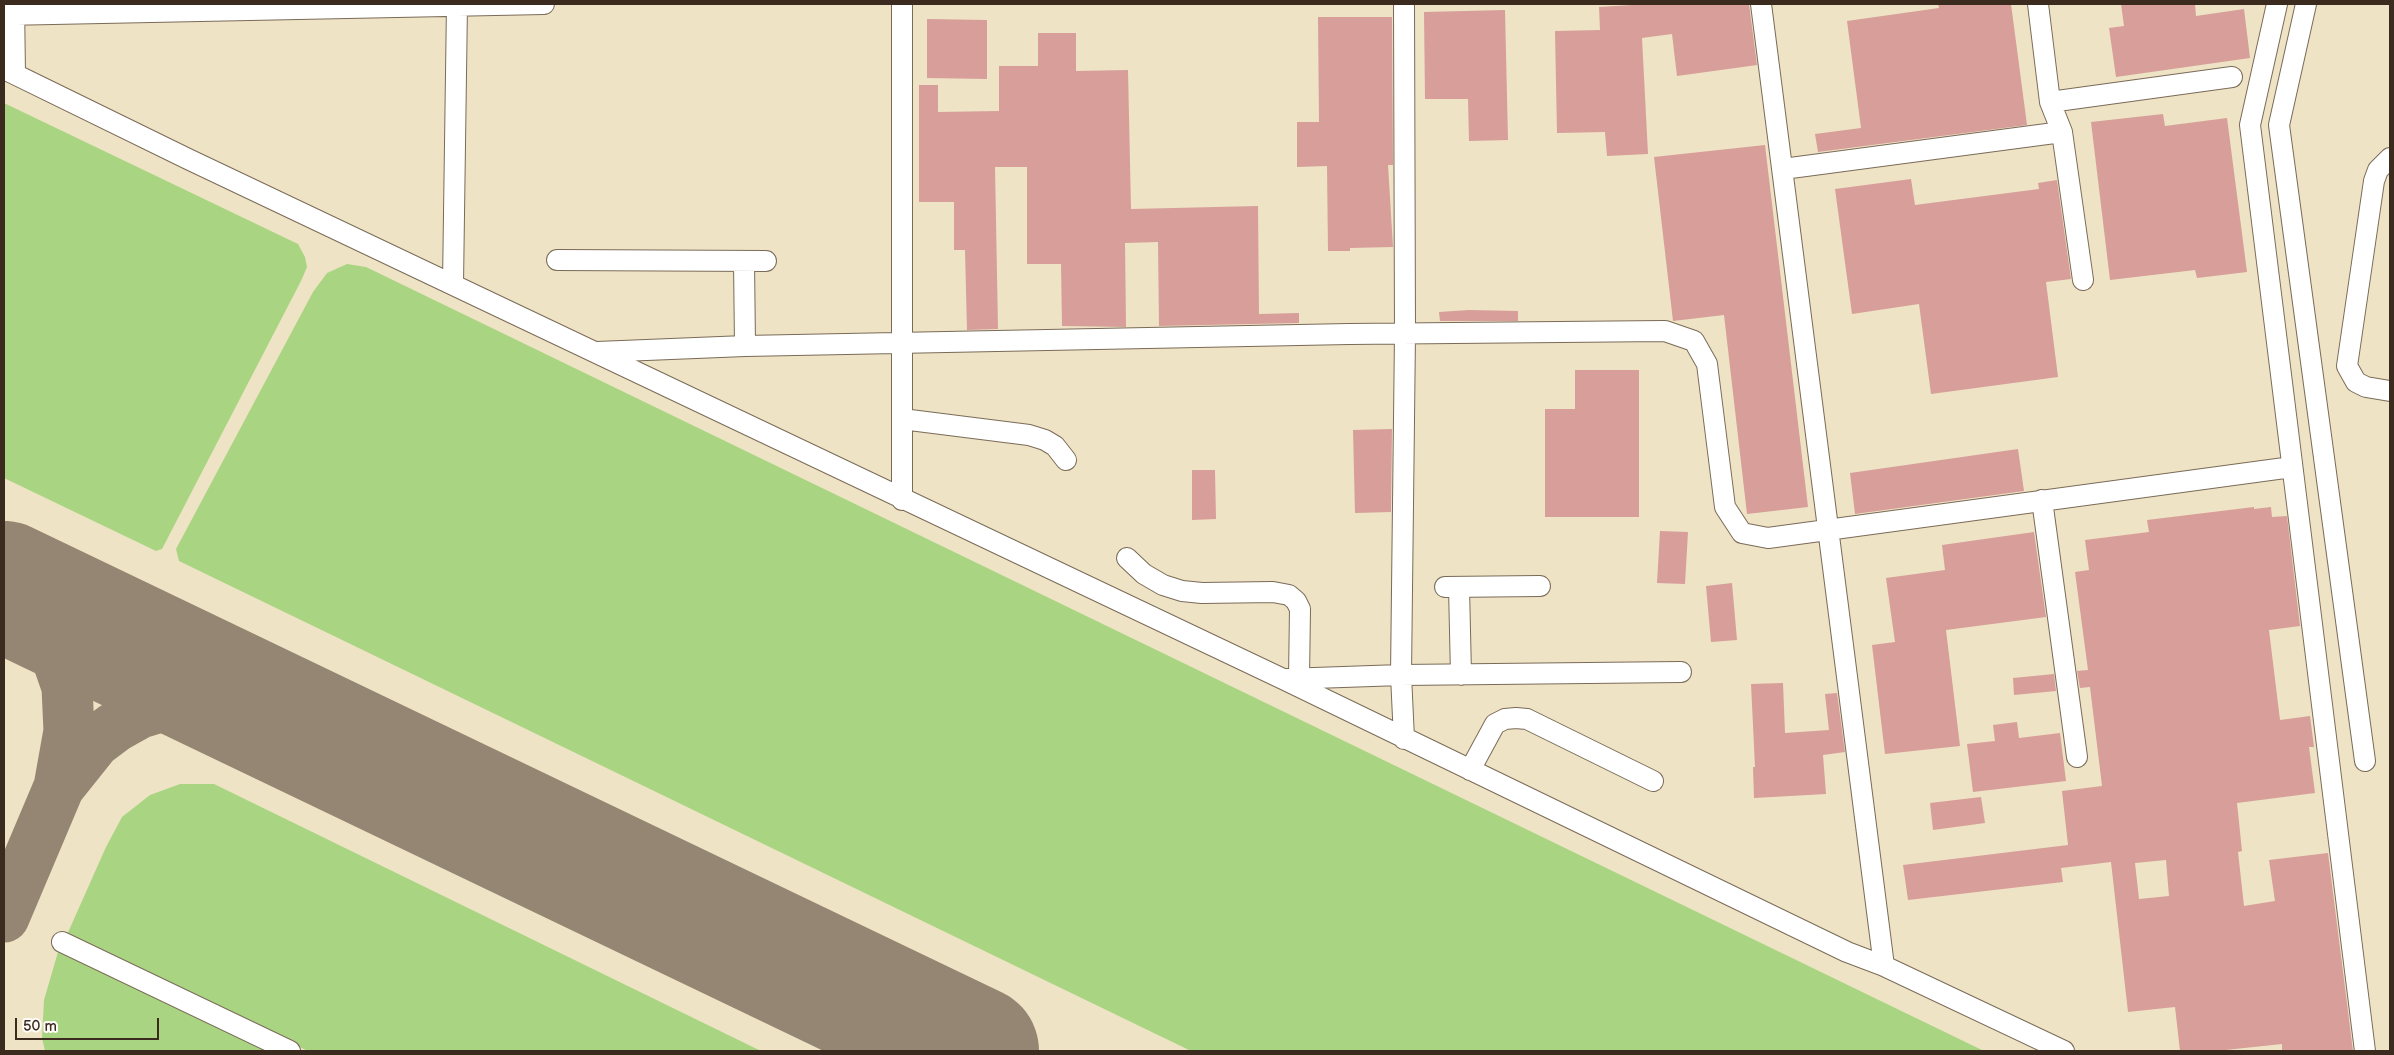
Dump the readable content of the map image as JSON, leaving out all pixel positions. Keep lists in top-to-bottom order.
{
  "scale_bar": "50 m"
}
